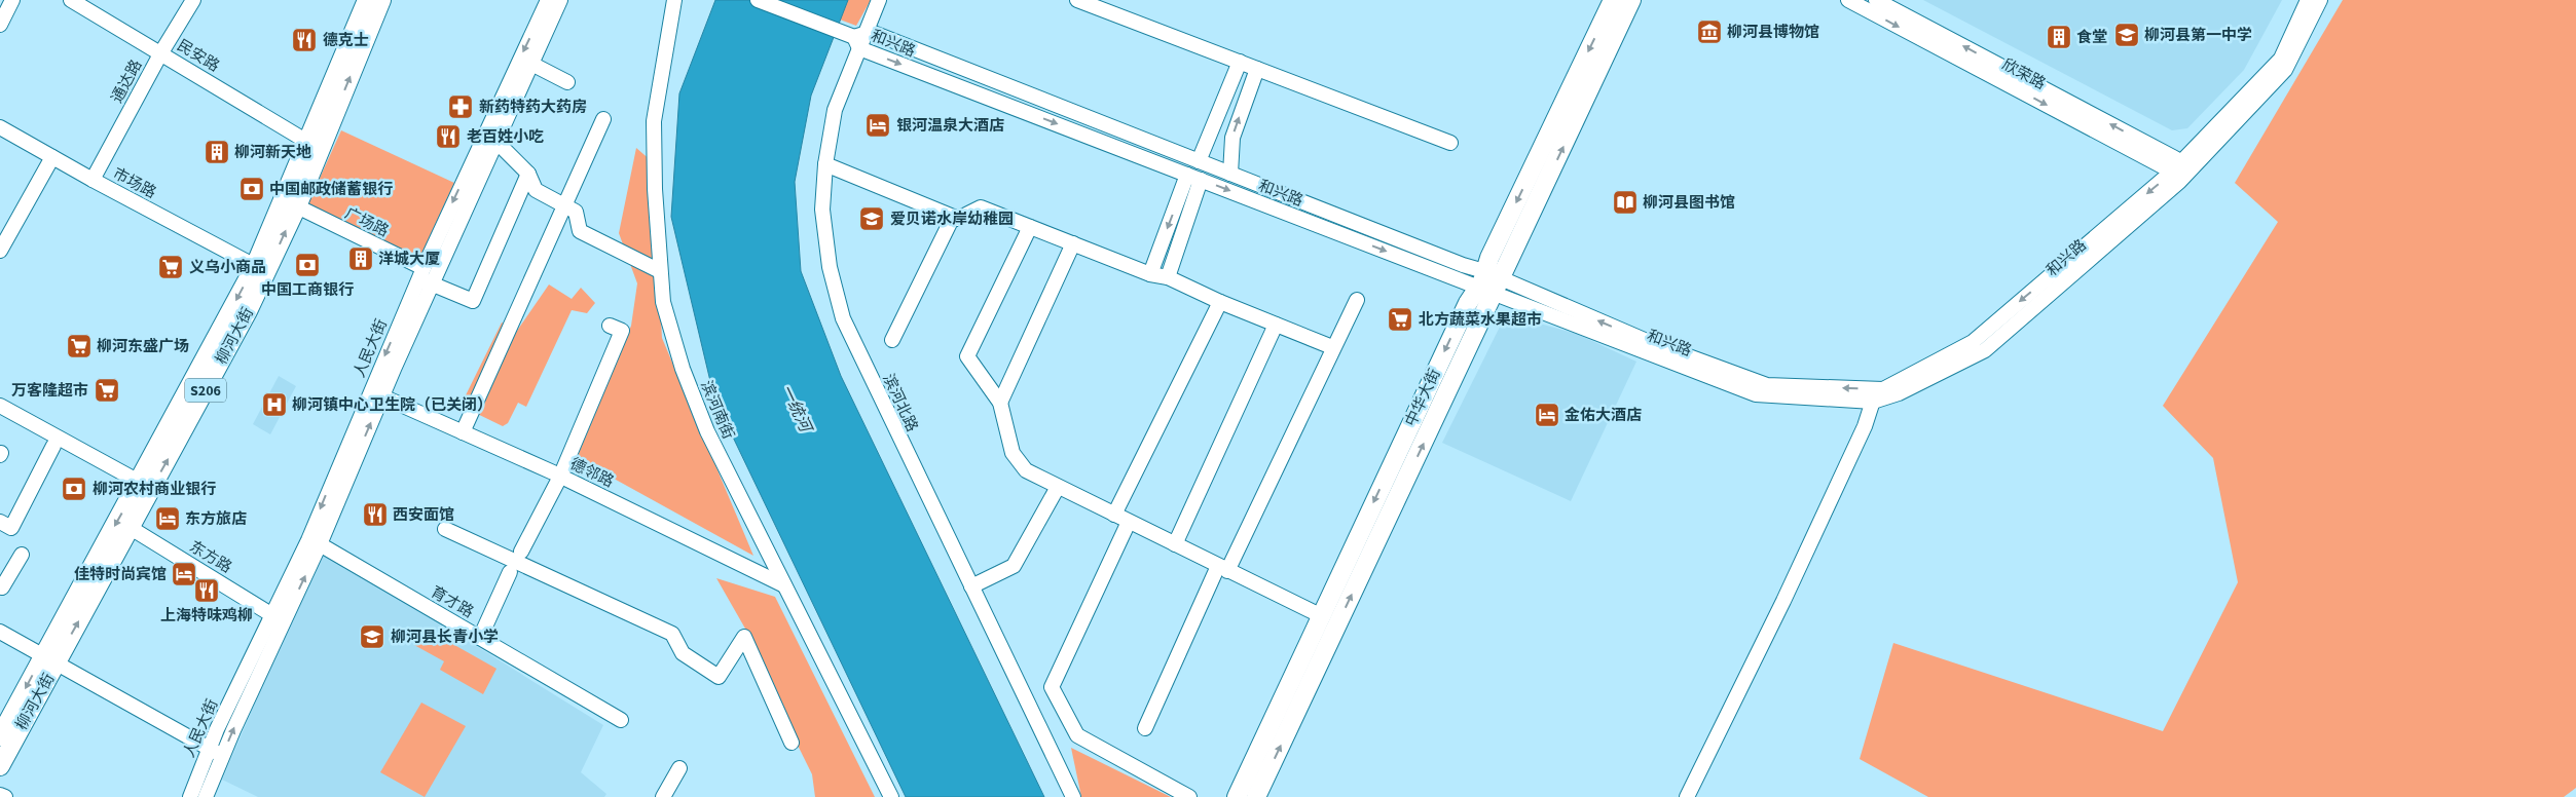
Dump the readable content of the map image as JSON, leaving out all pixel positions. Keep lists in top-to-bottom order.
{
  "streets": {
    "main road": ["柳河大街", "S206", "中华大街"],
    "street": [
      "和兴路",
      "民安路",
      "欣荣路",
      "通达路",
      "市场路",
      "广场路",
      "人民大街",
      "滨河北路",
      "滨河南街",
      "德邻路",
      "东方路",
      "育才路"
    ]
  },
  "crossings": [
    ["和兴路", "欣荣路"],
    ["和兴路", "中华大街"],
    ["和兴路", "滨河北路"],
    ["民安路", "通达路"],
    ["民安路", "柳河大街"],
    ["通达路", "市场路"],
    ["市场路", "柳河大街"],
    ["广场路", "柳河大街"],
    ["广场路", "人民大街"],
    ["柳河大街", "东方路"],
    ["人民大街", "德邻路"],
    ["人民大街", "东方路"],
    ["人民大街", "育才路"],
    ["滨河南街", "德邻路"]
  ],
  "water": ["一统河"],
  "places": {
    "museum": ["柳河县博物馆"],
    "school or university": ["柳河县第一中学", "爱贝诺水岸幼稚园", "柳河县长青小学"],
    "building": ["食堂", "柳河新天地", "洋城大厦"],
    "restaurant": [
      "德克士",
      "老百姓小吃",
      "西安面馆",
      "上海特味鸡柳"
    ],
    "pharmacy": ["新药特药大药房"],
    "hotel": [
      "银河温泉大酒店",
      "金佑大酒店",
      "东方旅店",
      "佳特时尚宾馆"
    ],
    "bank": ["中国邮政储蓄银行", "中国工商银行", "柳河农村商业银行"],
    "library": ["柳河县图书馆"],
    "supermarket": [
      "义乌小商品",
      "北方蔬菜水果超市",
      "柳河东盛广场",
      "万客隆超市"
    ],
    "hospital": ["柳河镇中心卫生院（已关闭）"]
  }
}
